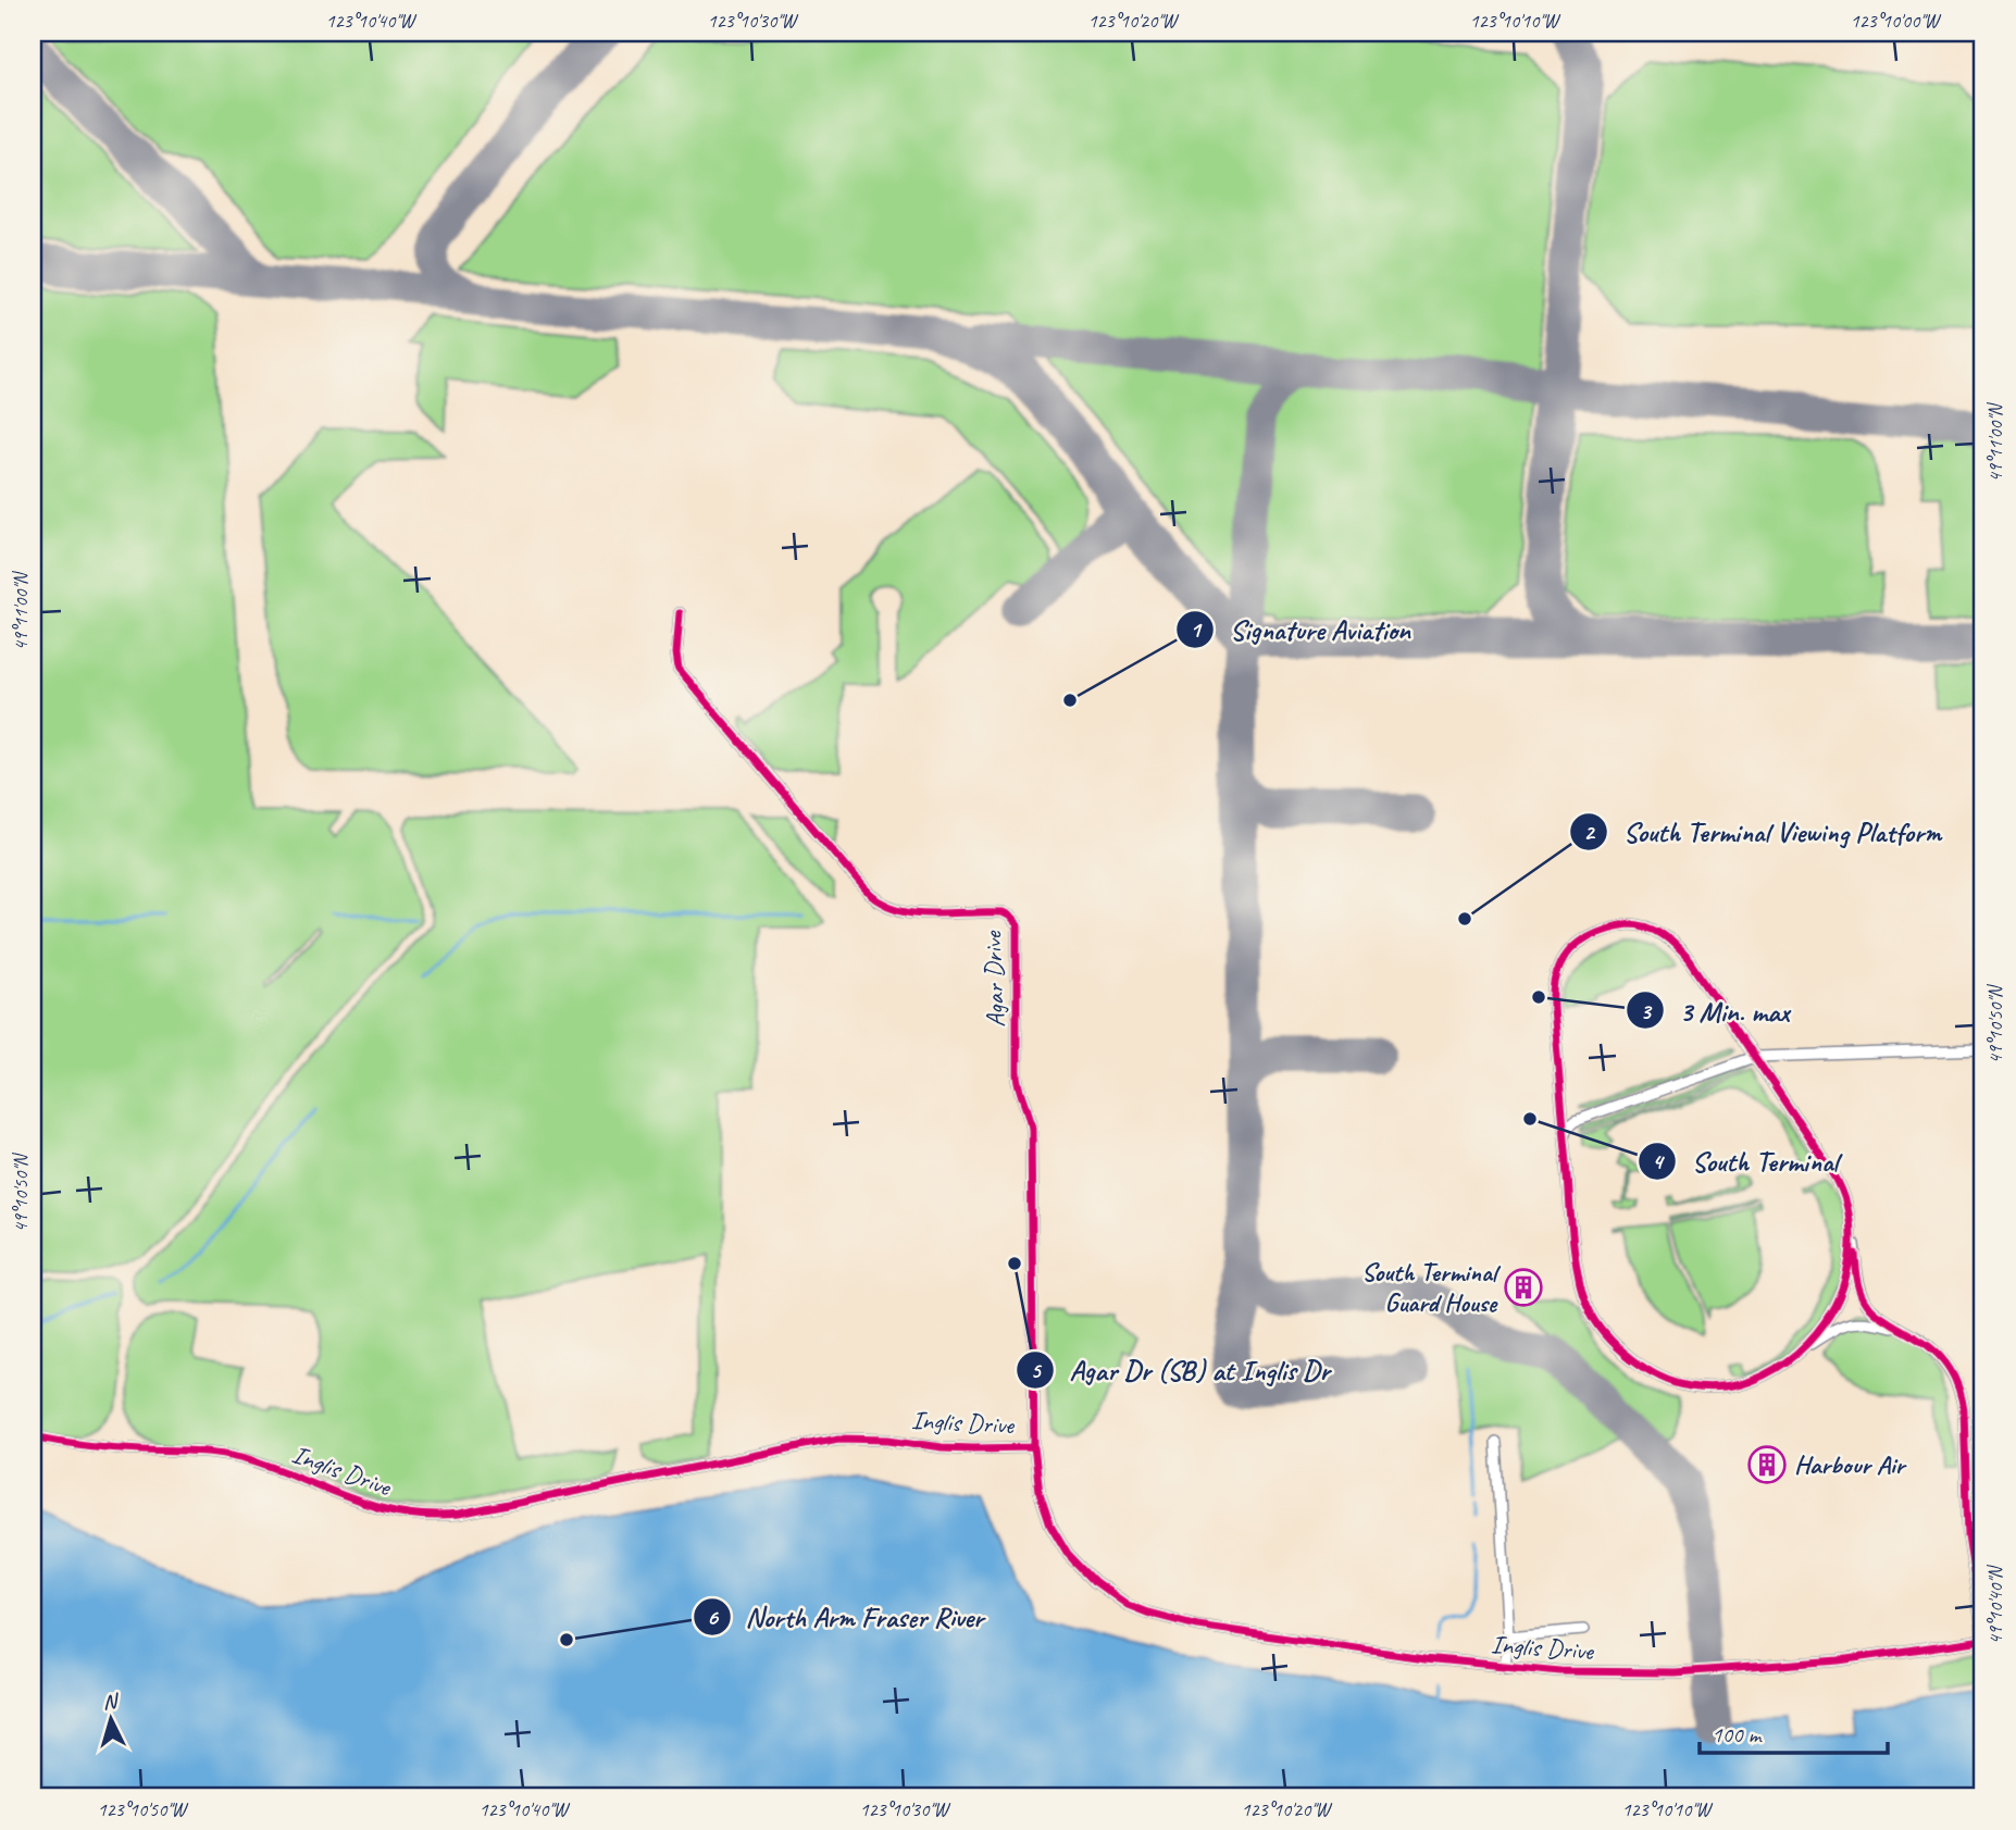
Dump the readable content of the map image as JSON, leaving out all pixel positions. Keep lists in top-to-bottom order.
{
  "streets": {
    "street": ["Agar Drive", "Inglis Drive"]
  },
  "crossings": [
    ["Agar Drive", "Inglis Drive"]
  ],
  "places": {
    "other": [
      "Signature Aviation",
      "South Terminal Viewing Platform",
      "3 Min. max",
      "South Terminal",
      "Agar Dr (SB) at Inglis Dr",
      "North Arm Fraser River"
    ],
    "building": ["South Terminal Guard House", "Harbour Air"]
  },
  "scale_bar": "100 m",
  "north": "top",
  "coordinates": [
    "123°10'40\"W",
    "123°10'30\"W",
    "123°10'20\"W",
    "123°10'10\"W",
    "123°10'00\"W",
    "49°11'00\"N",
    "49°10'50\"N",
    "49°10'40\"N",
    "123°10'50\"W"
  ]
}
